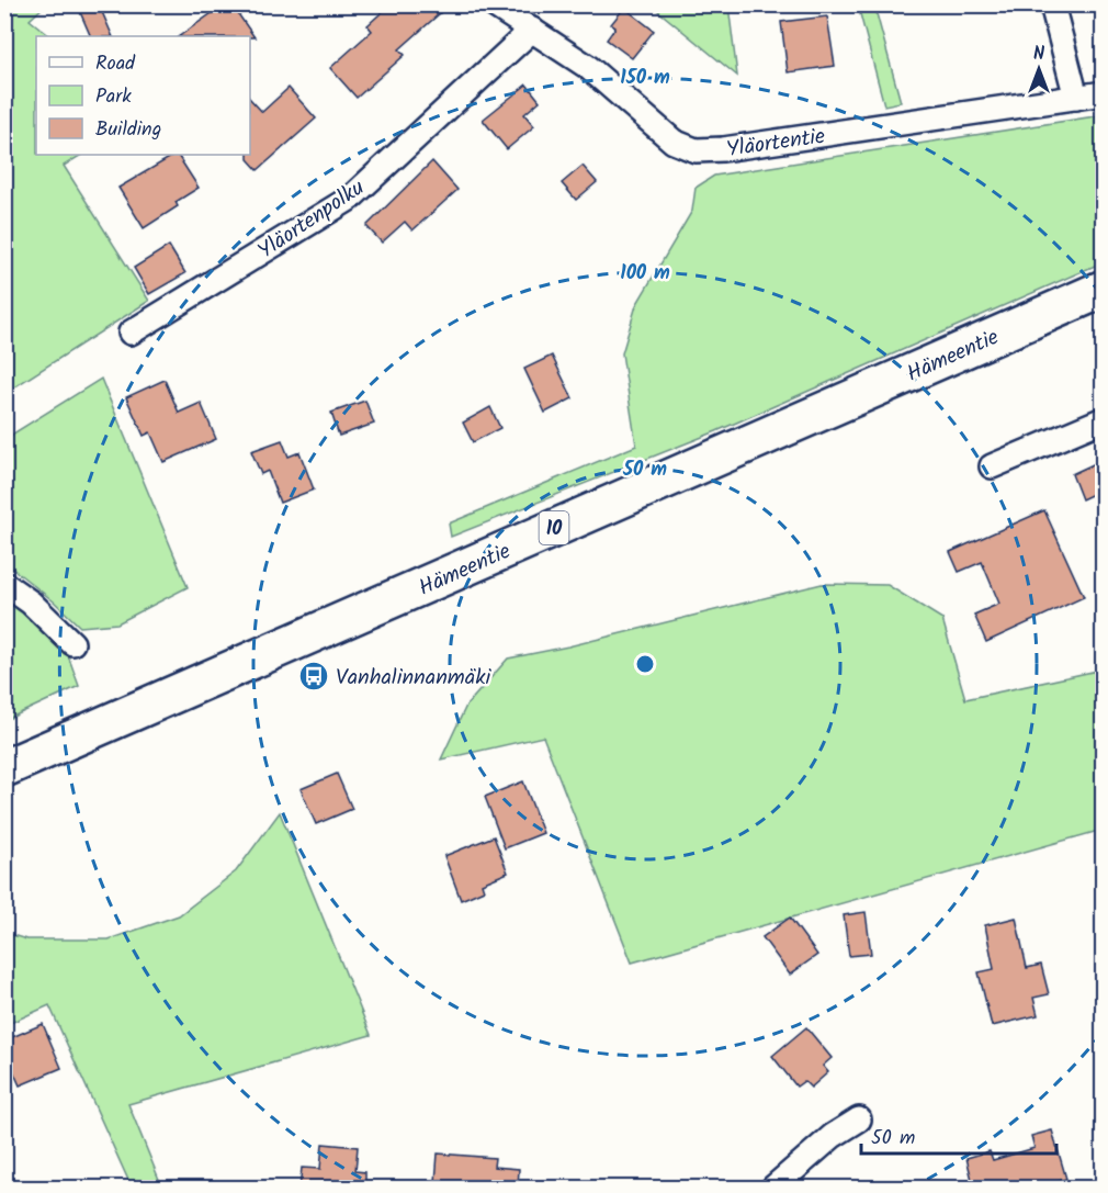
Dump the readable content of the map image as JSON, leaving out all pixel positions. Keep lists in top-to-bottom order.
{
  "streets": {
    "highway": ["Hämeentie", "10"],
    "street": ["Yläortentie", "Yläortenpolku"]
  },
  "crossings": [
    ["Yläortentie", "Yläortenpolku"]
  ],
  "places": {
    "bus stop": ["Vanhalinnanmäki"]
  },
  "legend": ["Road", "Park", "Building"],
  "scale_bar": "50 m",
  "north": "top",
  "rings": ["150 m", "100 m", "50 m"]
}
